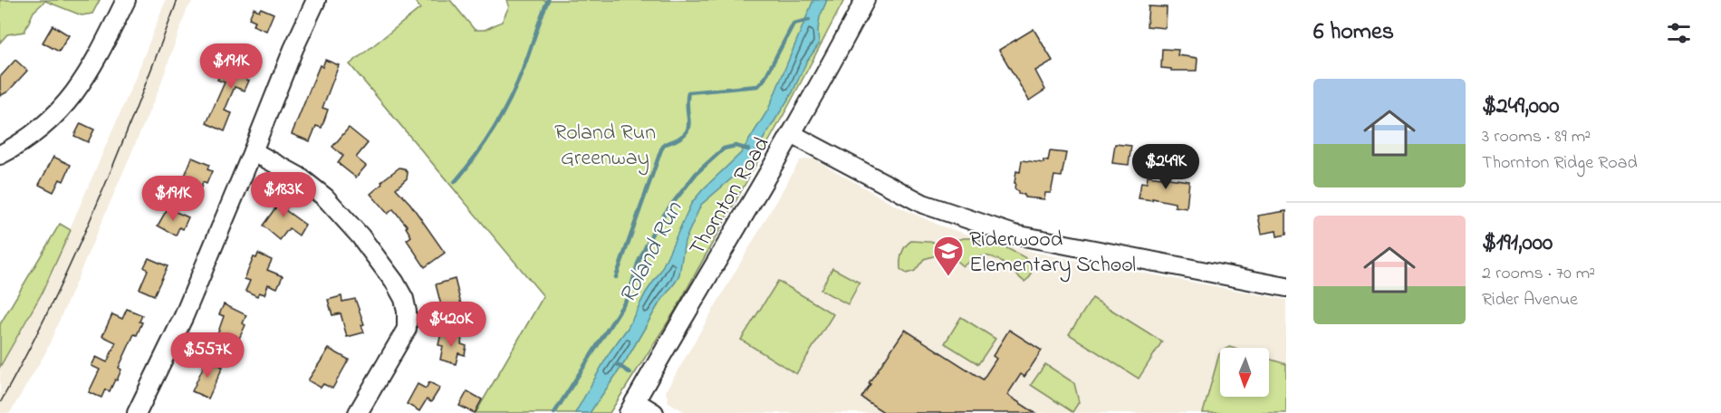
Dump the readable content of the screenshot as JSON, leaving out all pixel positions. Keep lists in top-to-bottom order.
{
  "streets": {
    "street": ["Thornton Road"]
  },
  "water": ["Roland Run"],
  "parks": ["Roland Run Greenway"],
  "places": {
    "school or university": ["Riderwood Elementary School"]
  },
  "north": "bottom",
  "page": {
    "heading": "6 homes",
    "price": [
      "$191K",
      "$249K",
      "$183K",
      "$191K",
      "$420K",
      "$557K"
    ],
    "list": [
      {
        "name": "$249,000",
        "note": "3 rooms · 89 m² · Thornton Ridge Road"
      },
      {
        "name": "$191,000",
        "note": "2 rooms · 70 m² · Rider Avenue"
      }
    ]
  }
}
